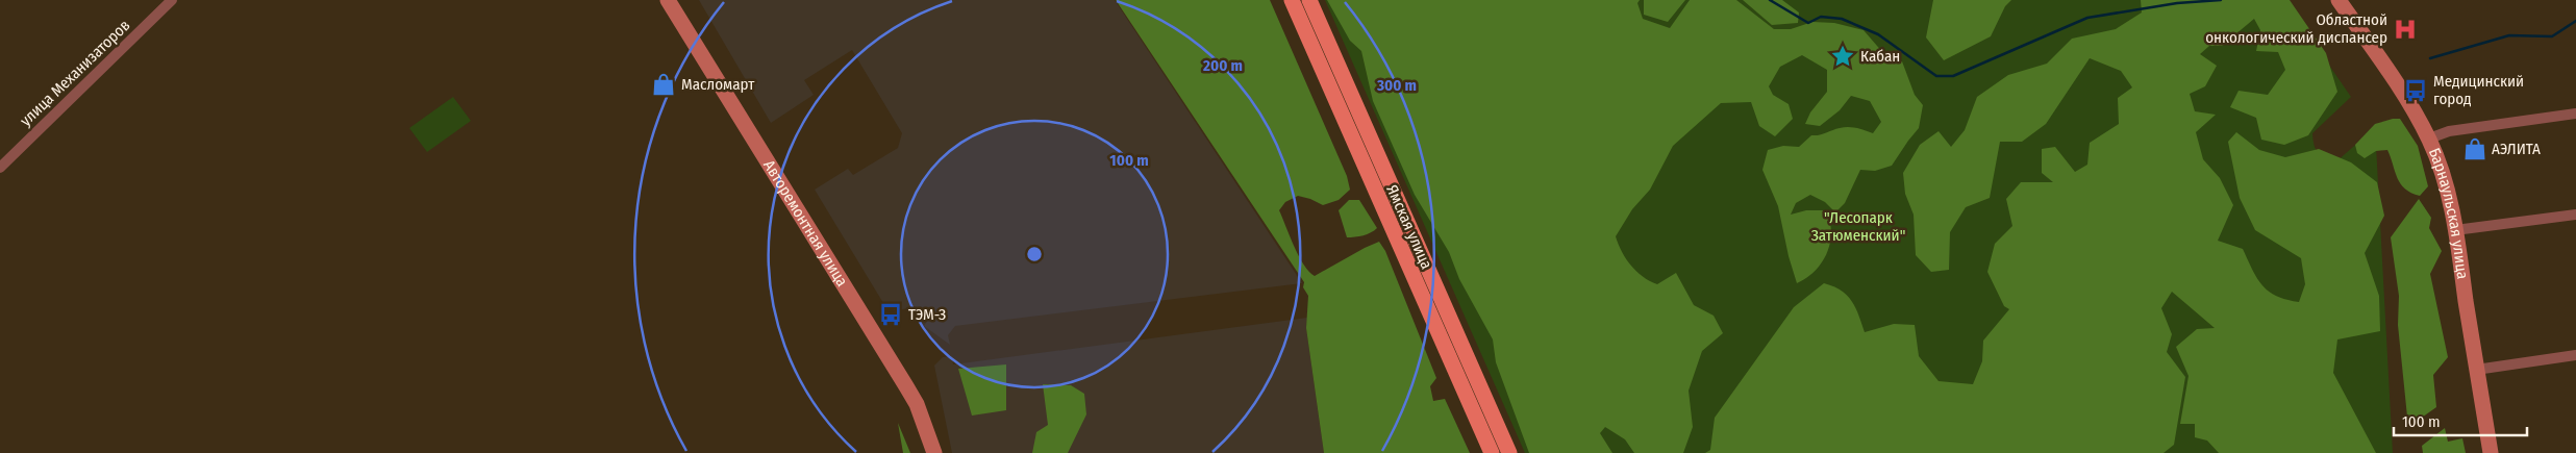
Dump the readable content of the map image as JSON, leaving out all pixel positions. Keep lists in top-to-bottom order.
{
  "streets": {
    "main road": ["Ямская улица"],
    "street": ["улица Механизаторов", "Барнаульская улица", "Авторемонтная улица"]
  },
  "parks": ["\"Лесопарк Затюменский\""],
  "places": {
    "hospital": ["Областной онкологический диспансер"],
    "place": ["Кабан"],
    "shop": ["Масломарт", "АЭЛИТА"],
    "bus stop": ["Медицинский город", "ТЭМ-З"]
  },
  "scale_bar": "100 m",
  "rings": ["200 m", "300 m", "100 m"]
}
